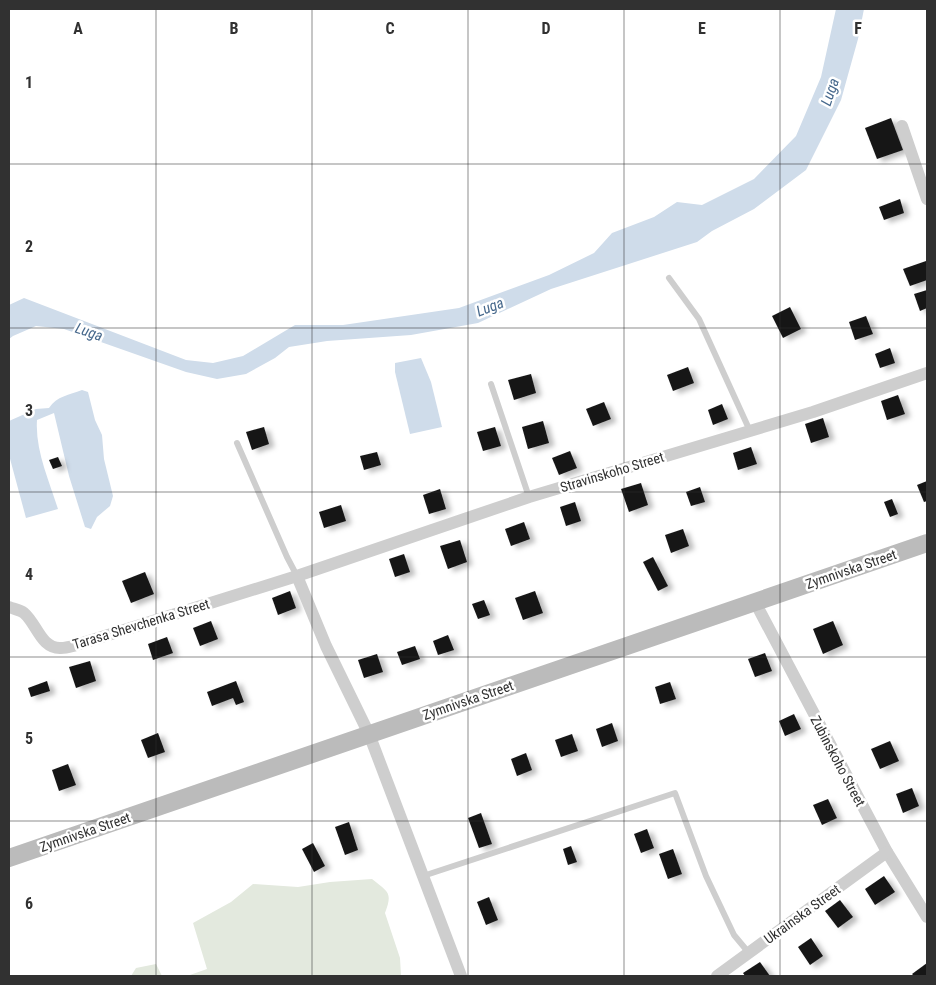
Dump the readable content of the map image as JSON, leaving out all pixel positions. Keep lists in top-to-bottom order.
{
  "streets": {
    "main road": ["Zymnivska Street"],
    "street": [
      "Stravinskoho Street",
      "Tarasa Shevchenka Street",
      "Zubinskoho Street",
      "Ukrainska Street"
    ]
  },
  "crossings": [
    ["Stravinskoho Street", "Tarasa Shevchenka Street"],
    ["Zymnivska Street", "Zubinskoho Street"],
    ["Zubinskoho Street", "Ukrainska Street"]
  ],
  "water": ["Luga"],
  "grid": {
    "columns": [
      "A",
      "B",
      "C",
      "D",
      "E",
      "F"
    ],
    "rows": [
      "1",
      "2",
      "3",
      "4",
      "5",
      "6"
    ]
  }
}
